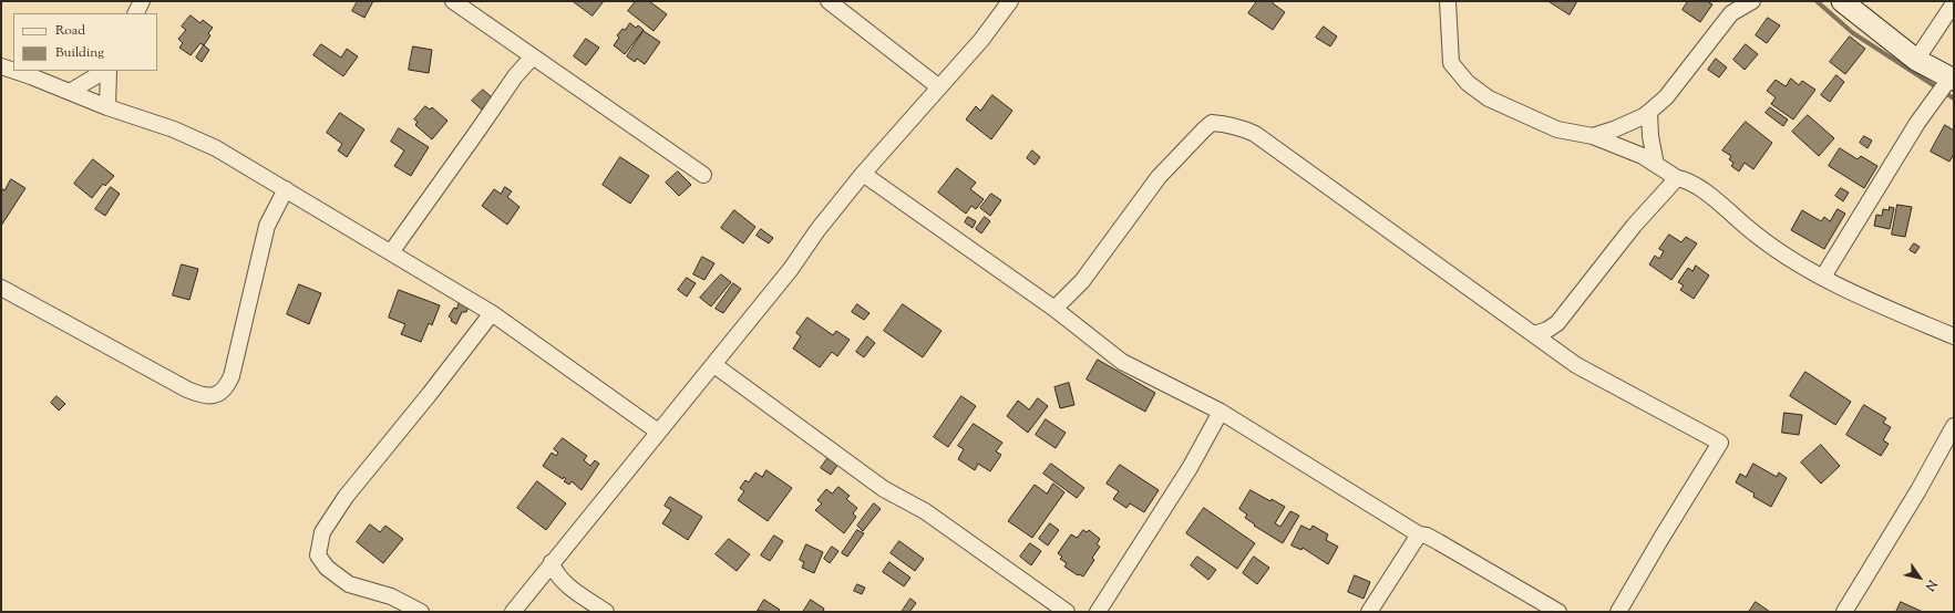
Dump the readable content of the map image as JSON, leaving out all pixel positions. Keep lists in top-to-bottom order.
{
  "legend": ["Road", "Building"],
  "north": "bottom right"
}
